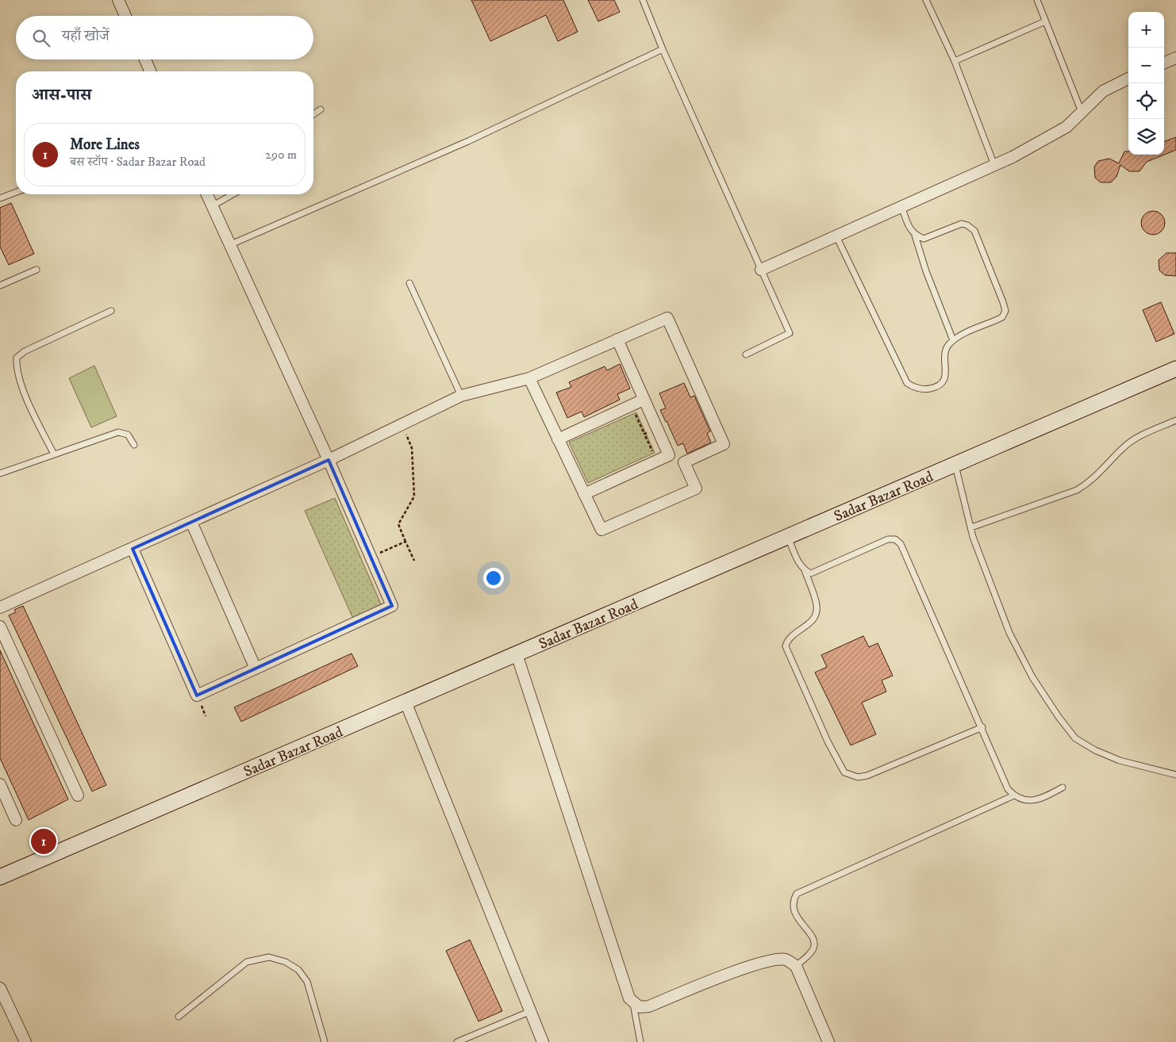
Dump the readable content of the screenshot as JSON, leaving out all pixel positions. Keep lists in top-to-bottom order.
{
  "streets": {
    "street": ["Sadar Bazar Road"]
  },
  "page": {
    "map_buttons": ["+", "−"],
    "search": "यहाँ खोजें",
    "heading": "आस-पास",
    "list": [
      {
        "mark": "1",
        "name": "More Lines",
        "note": "बस स्टॉप · Sadar Bazar Road",
        "value": "290 m"
      }
    ],
    "pins": "1"
  }
}
